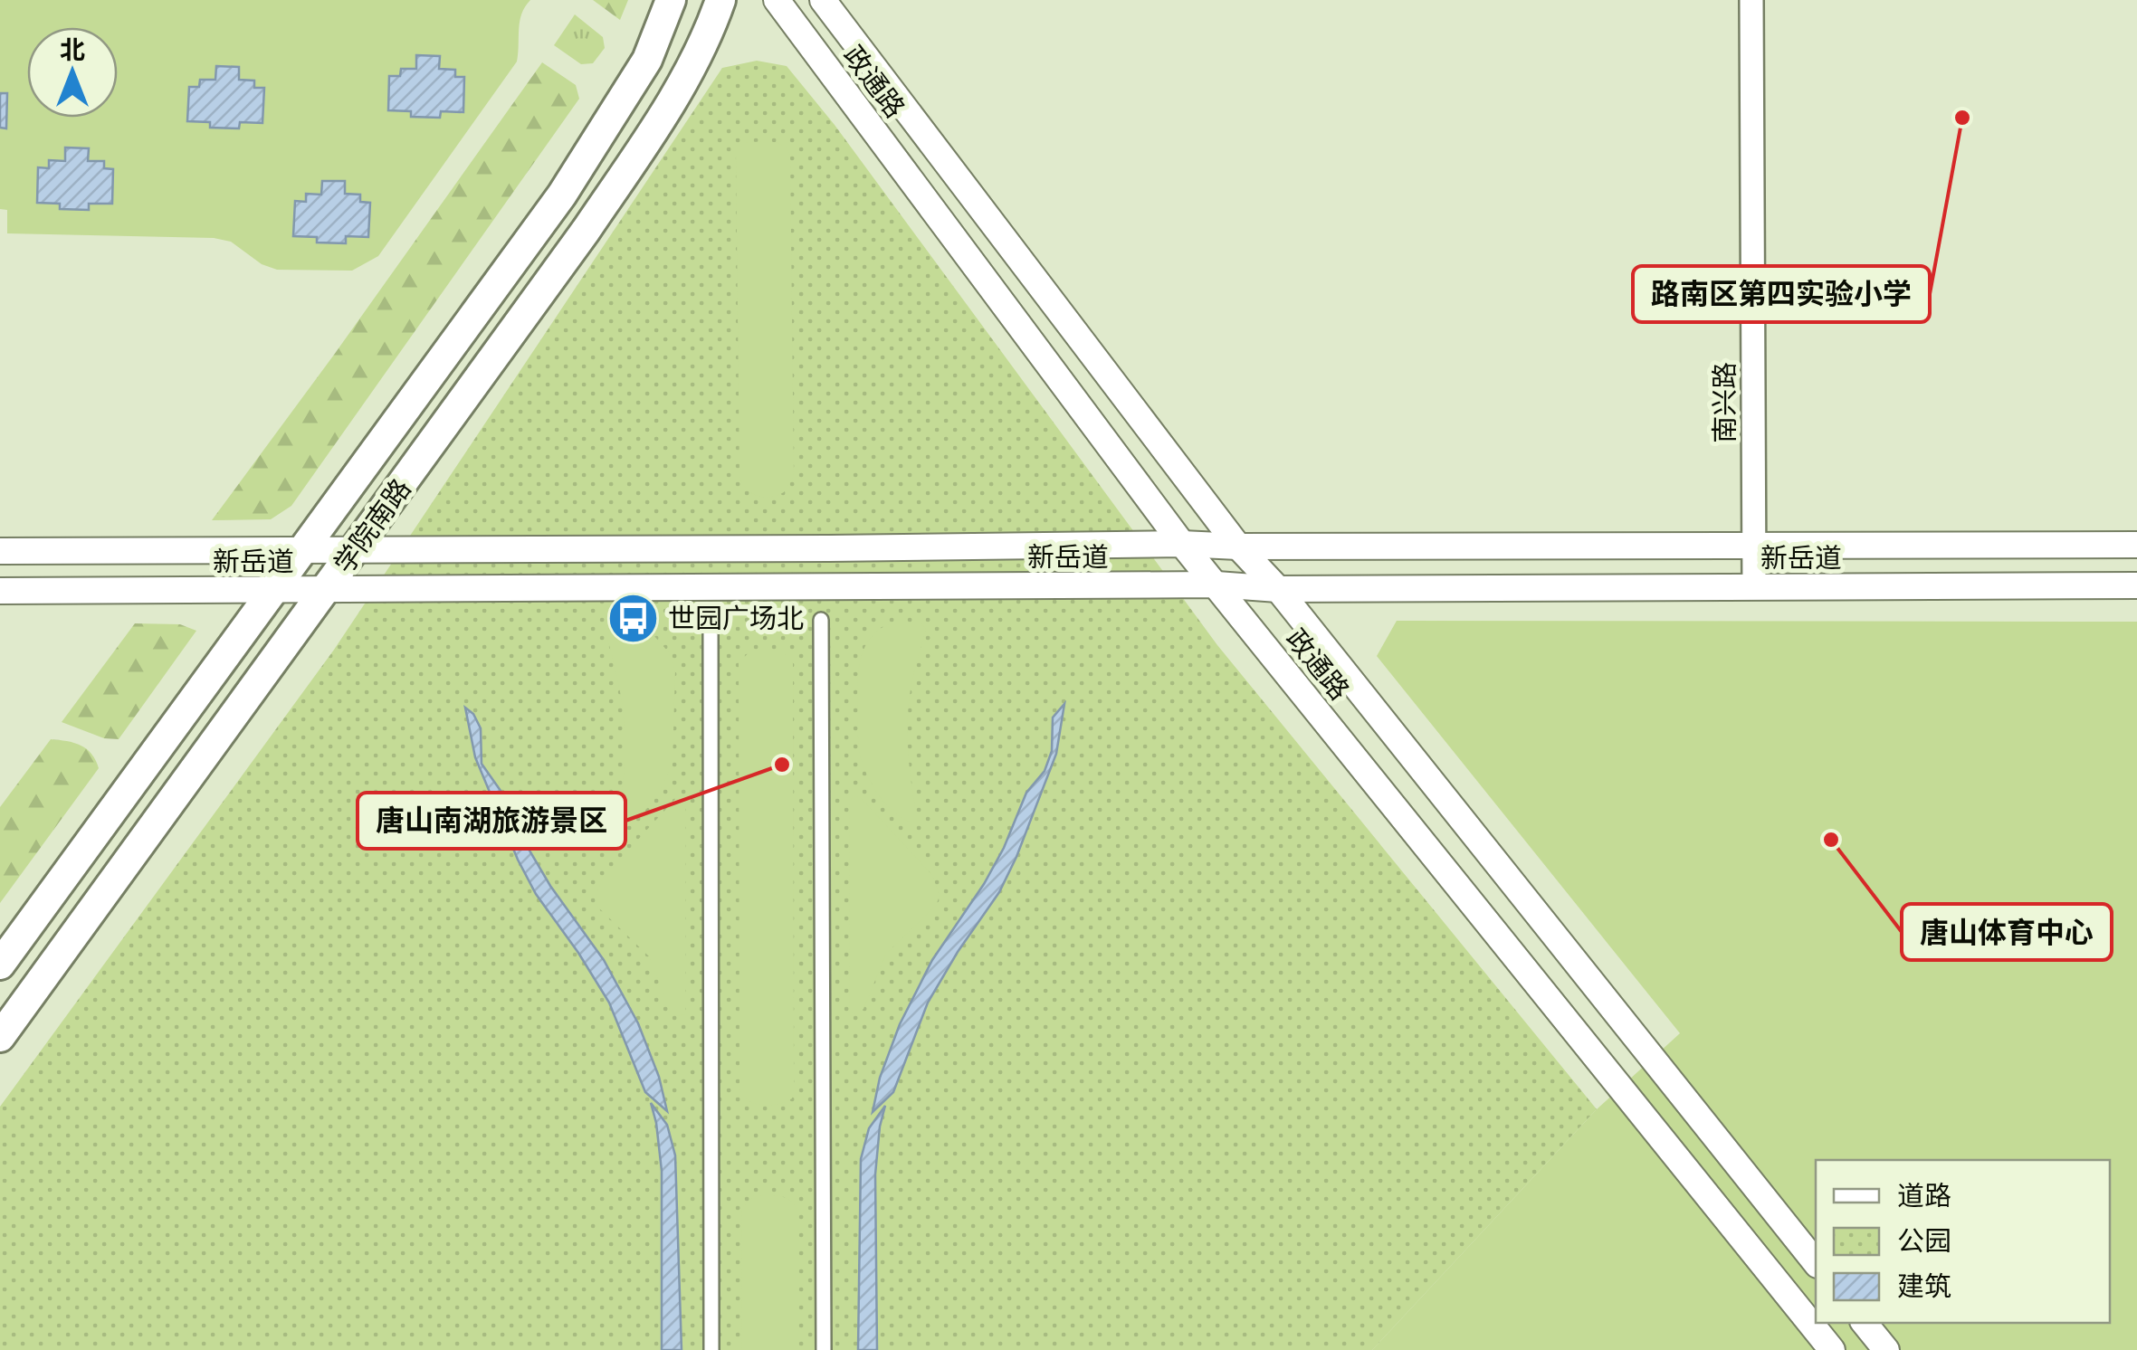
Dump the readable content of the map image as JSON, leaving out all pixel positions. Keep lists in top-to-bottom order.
{
  "streets": {
    "main road": ["政通路", "学院南路", "新岳道"],
    "street": ["南兴路"]
  },
  "crossings": [
    ["政通路", "新岳道"],
    ["南兴路", "新岳道"],
    ["学院南路", "新岳道"]
  ],
  "places": {
    "other": ["路南区第四实验小学", "唐山南湖旅游景区", "唐山体育中心"],
    "bus stop": ["世园广场北"]
  },
  "legend": ["道路", "公园", "建筑"],
  "north": "top"
}
